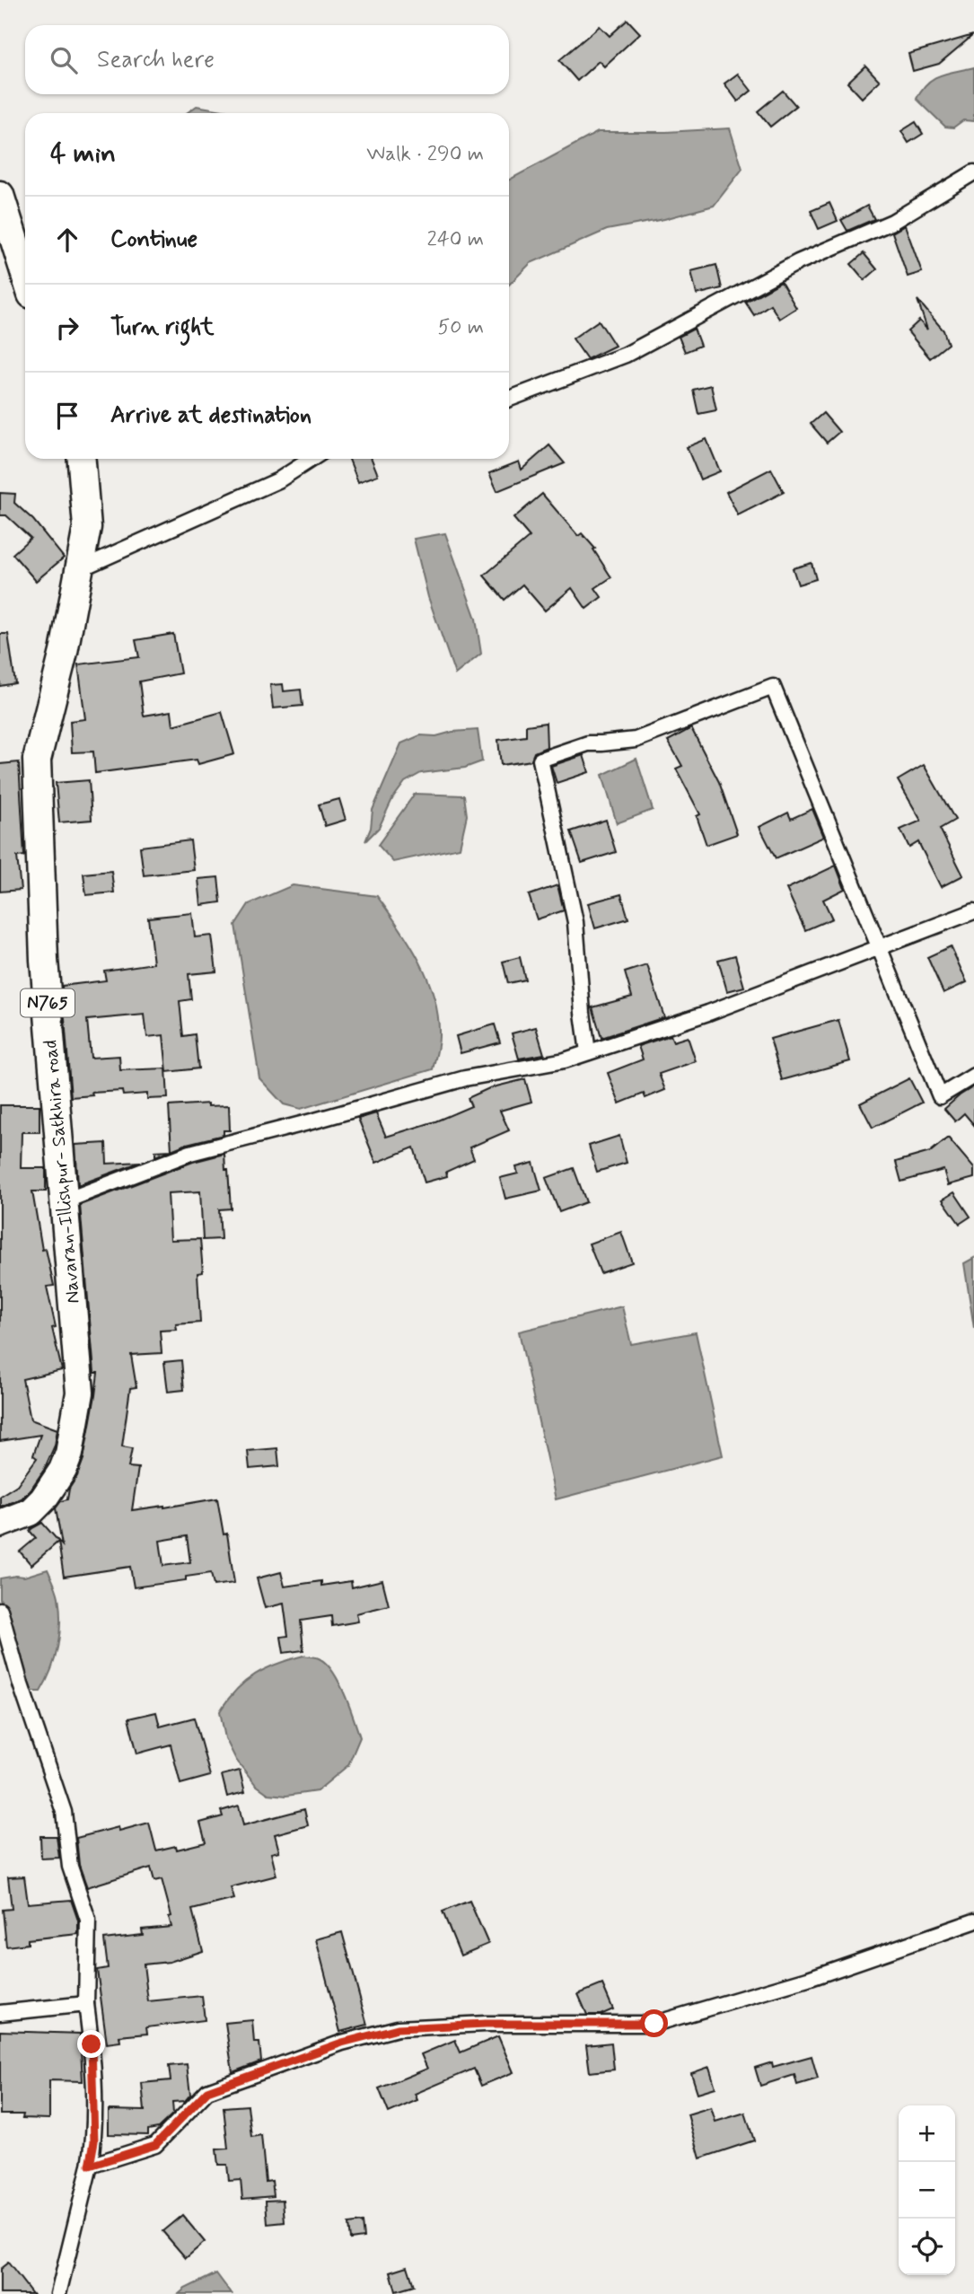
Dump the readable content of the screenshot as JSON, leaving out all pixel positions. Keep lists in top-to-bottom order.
{
  "streets": {
    "highway": ["N765", "Navaran-Illishpur- Satkhira road"]
  },
  "page": {
    "search": "Search here",
    "heading": ["4 min", "Walk · 290 m"],
    "list": [
      ["Continue", "240 m"],
      ["Turn right", "50 m"],
      "Arrive at destination"
    ],
    "map_buttons": ["+", "−"]
  }
}
